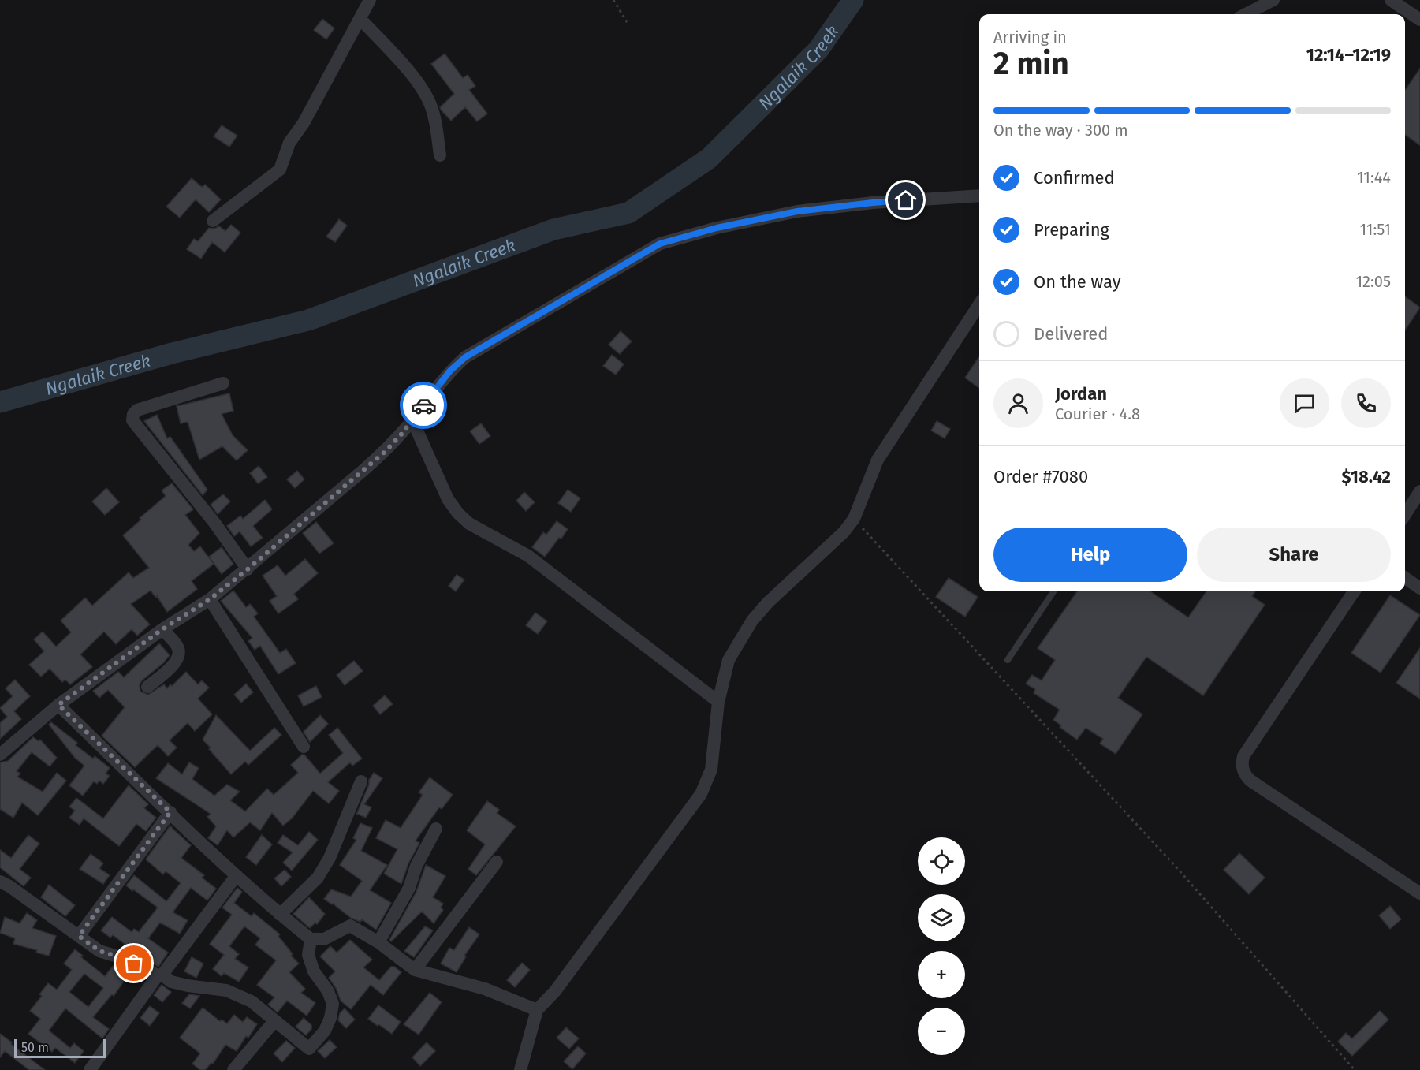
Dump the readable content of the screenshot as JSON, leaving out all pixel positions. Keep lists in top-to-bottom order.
{
  "water": ["Ngalaik Creek"],
  "scale_bar": "50 m",
  "page": {
    "heading": ["2 min", "Arriving in", "12:14–12:19"],
    "panel": [
      "Jordan",
      "Courier · 4.8",
      "Order #7080",
      "$18.42"
    ],
    "bar": "On the way · 300 m",
    "list": [
      ["Confirmed", "11:44"],
      ["Preparing", "11:51"],
      ["On the way", "12:05"],
      "Delivered"
    ],
    "buttons": ["Help", "Share"],
    "map_buttons": ["+", "−"],
    "scale": "50 m"
  }
}
